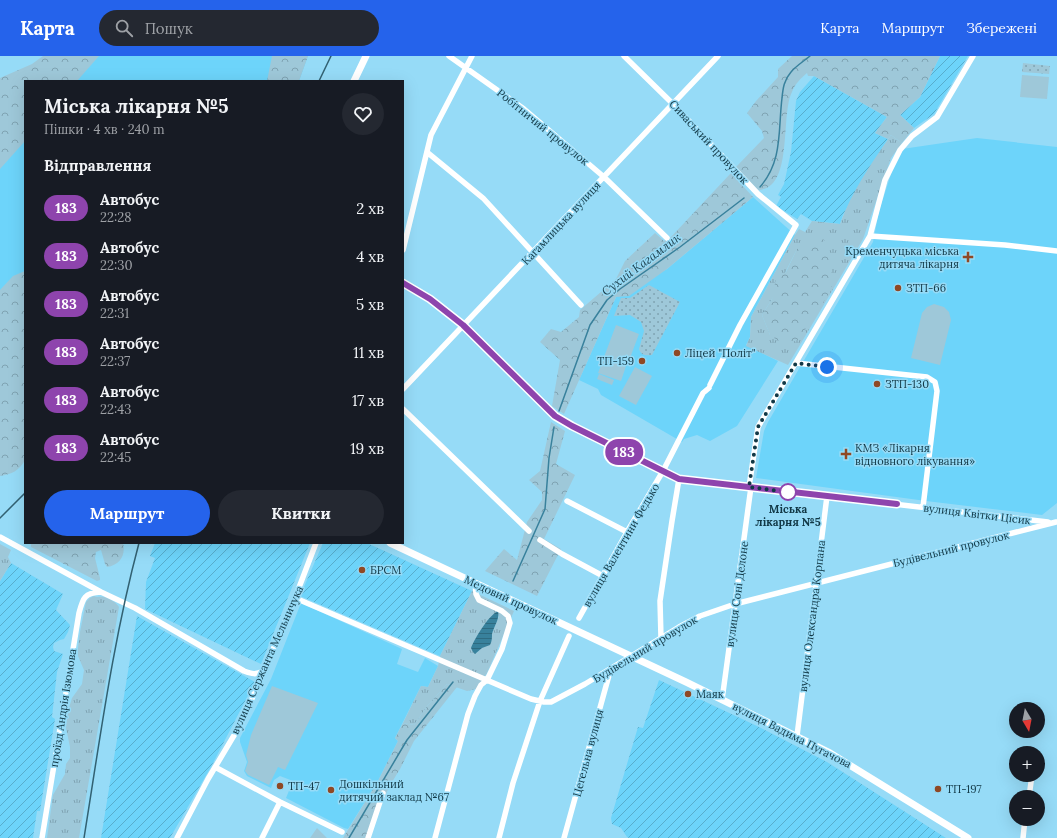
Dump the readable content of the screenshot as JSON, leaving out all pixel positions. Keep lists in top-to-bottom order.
{
  "streets": {
    "main road": ["Медовий провулок", "вулиця Вадима Пугачова"],
    "street": [
      "Робітничий провулок",
      "Сиваський провулок",
      "Кагамлицька вулиця",
      "вулиця Квітки Цісик",
      "вулиця Валентини Федько",
      "Будівельний провулок",
      "вулиця Соні Делоне",
      "вулиця Олександра Корпана",
      "вулиця Сержанта Мельничука",
      "проїзд Андрія Ізюмова",
      "Цегельна вулиця"
    ]
  },
  "crossings": [
    ["Робітничий провулок", "Кагамлицька вулиця"],
    ["Сиваський провулок", "Кагамлицька вулиця"],
    ["Сиваський провулок", "вулиця Валентини Федько"],
    ["вулиця Квітки Цісик", "Будівельний провулок"],
    ["вулиця Квітки Цісик", "вулиця Соні Делоне"],
    ["вулиця Квітки Цісик", "вулиця Олександра Корпана"],
    ["Будівельний провулок", "вулиця Соні Делоне"],
    ["Будівельний провулок", "Медовий провулок"],
    ["Будівельний провулок", "вулиця Олександра Корпана"],
    ["Будівельний провулок", "вулиця Вадима Пугачова"],
    ["Будівельний провулок", "Цегельна вулиця"],
    ["вулиця Соні Делоне", "вулиця Вадима Пугачова"],
    ["Медовий провулок", "вулиця Вадима Пугачова"],
    ["вулиця Олександра Корпана", "вулиця Вадима Пугачова"]
  ],
  "water": ["Сухий Кагамлик"],
  "places": {
    "health": ["Кременчуцька міська дитяча лікарня", "КМЗ «Лікарня відновного лікування»"],
    "other": [
      "ЗТП-66",
      "Ліцей \"Політ\"",
      "ТП-159",
      "ЗТП-130",
      "Міська лікарня №5",
      "БРСМ",
      "Маяк",
      "ТП-47",
      "ТП-197",
      "Дошкільний дитячий заклад №67"
    ]
  },
  "lines": ["bus line 183"],
  "north": "bottom",
  "page": {
    "header": "Карта",
    "search": "Пошук",
    "nav": ["Карта", "Маршрут", "Збережені"],
    "on_map": "183",
    "heading": [
      ["Міська лікарня №5", "Пішки · 4 хв · 240 m"],
      "Відправлення"
    ],
    "list": [
      {
        "mark": "183",
        "name": "Автобус",
        "note": "22:28",
        "value": "2 хв"
      },
      {
        "mark": "183",
        "name": "Автобус",
        "note": "22:30",
        "value": "4 хв"
      },
      {
        "mark": "183",
        "name": "Автобус",
        "note": "22:31",
        "value": "5 хв"
      },
      {
        "mark": "183",
        "name": "Автобус",
        "note": "22:37",
        "value": "11 хв"
      },
      {
        "mark": "183",
        "name": "Автобус",
        "note": "22:43",
        "value": "17 хв"
      },
      {
        "mark": "183",
        "name": "Автобус",
        "note": "22:45",
        "value": "19 хв"
      }
    ],
    "buttons": ["Маршрут", "Квитки"],
    "map_buttons": ["+", "−"]
  }
}
